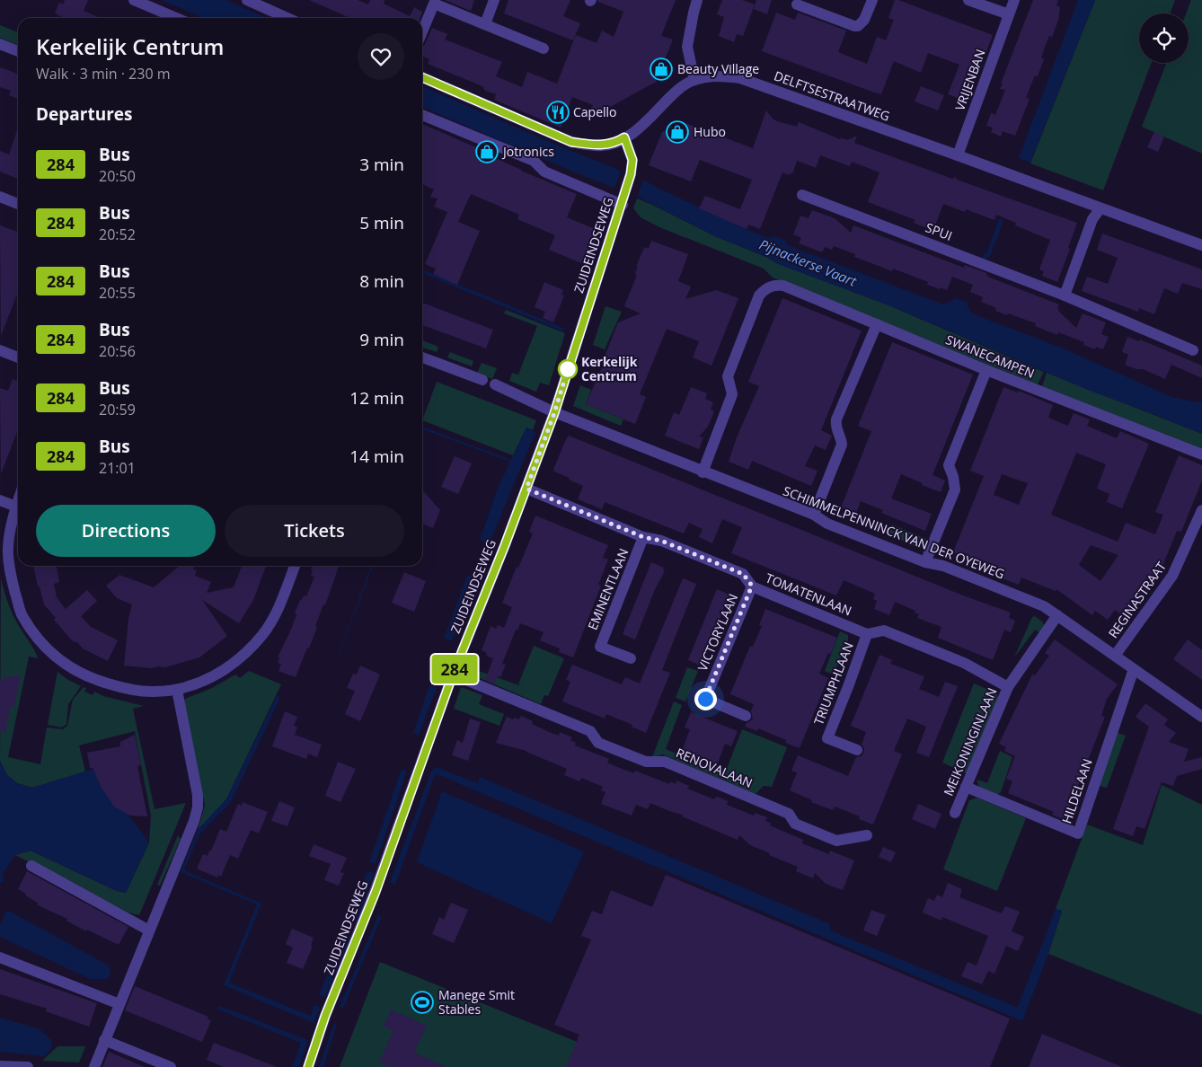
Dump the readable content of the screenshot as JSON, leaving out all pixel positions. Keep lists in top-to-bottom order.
{
  "streets": {
    "street": [
      "VRIJENBAN",
      "DELFTSESTRAATWEG",
      "SPUI",
      "ZUIDEINDSEWEG",
      "SWANECAMPEN",
      "SCHIMMELPENNINCK VAN DER OYEWEG",
      "EMINENTLAAN",
      "TOMATENLAAN",
      "REGINASTRAAT",
      "VICTORYLAAN",
      "TRIUMPHLAAN",
      "MEIKONINGINLAAN",
      "RENOVALAAN",
      "HILDELAAN"
    ]
  },
  "crossings": [
    ["VRIJENBAN", "DELFTSESTRAATWEG"],
    ["DELFTSESTRAATWEG", "ZUIDEINDSEWEG"],
    ["ZUIDEINDSEWEG", "SCHIMMELPENNINCK VAN DER OYEWEG"],
    ["ZUIDEINDSEWEG", "TOMATENLAAN"],
    ["ZUIDEINDSEWEG", "RENOVALAAN"],
    ["SWANECAMPEN", "SCHIMMELPENNINCK VAN DER OYEWEG"],
    ["SCHIMMELPENNINCK VAN DER OYEWEG", "REGINASTRAAT"],
    ["SCHIMMELPENNINCK VAN DER OYEWEG", "MEIKONINGINLAAN"],
    ["SCHIMMELPENNINCK VAN DER OYEWEG", "HILDELAAN"],
    ["EMINENTLAAN", "TOMATENLAAN"],
    ["TOMATENLAAN", "VICTORYLAAN"],
    ["TOMATENLAAN", "TRIUMPHLAAN"],
    ["TOMATENLAAN", "MEIKONINGINLAAN"],
    ["MEIKONINGINLAAN", "HILDELAAN"]
  ],
  "water": ["Pijnackerse Vaart"],
  "places": {
    "shop": ["Beauty Village", "Hubo", "Jotronics"],
    "restaurant": ["Capello"],
    "other": ["Kerkelijk Centrum"],
    "sports": ["Manege Smit Stables"]
  },
  "lines": ["bus line 284"],
  "page": {
    "on_map": "284",
    "heading": [
      ["Kerkelijk Centrum", "Walk · 3 min · 230 m"],
      "Departures"
    ],
    "list": [
      {
        "mark": "284",
        "name": "Bus",
        "note": "20:50",
        "value": "3 min"
      },
      {
        "mark": "284",
        "name": "Bus",
        "note": "20:52",
        "value": "5 min"
      },
      {
        "mark": "284",
        "name": "Bus",
        "note": "20:55",
        "value": "8 min"
      },
      {
        "mark": "284",
        "name": "Bus",
        "note": "20:56",
        "value": "9 min"
      },
      {
        "mark": "284",
        "name": "Bus",
        "note": "20:59",
        "value": "12 min"
      },
      {
        "mark": "284",
        "name": "Bus",
        "note": "21:01",
        "value": "14 min"
      }
    ],
    "buttons": ["Directions", "Tickets"]
  }
}
